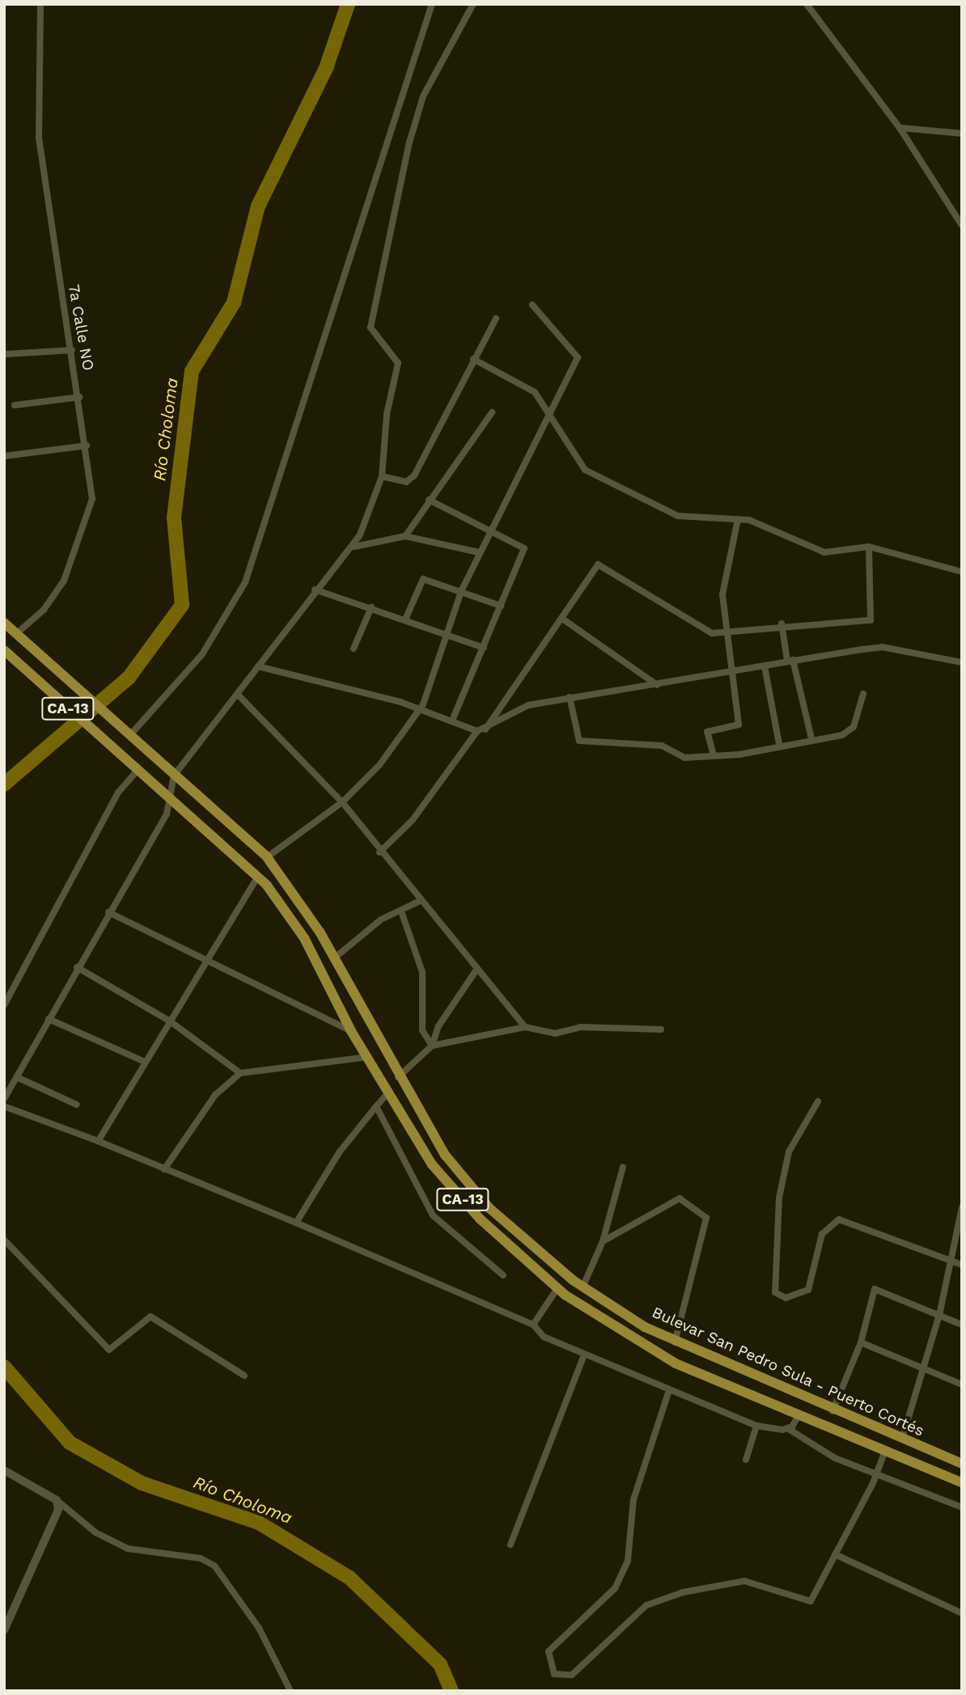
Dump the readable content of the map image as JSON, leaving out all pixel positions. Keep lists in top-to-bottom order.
{
  "streets": {
    "highway": ["CA-13", "Bulevar San Pedro Sula - Puerto Cortés"],
    "street": ["7a Calle NO"]
  },
  "crossings": [
    ["7a Calle NO", "Bulevar San Pedro Sula - Puerto Cortés"]
  ],
  "water": ["Río Choloma"]
}
